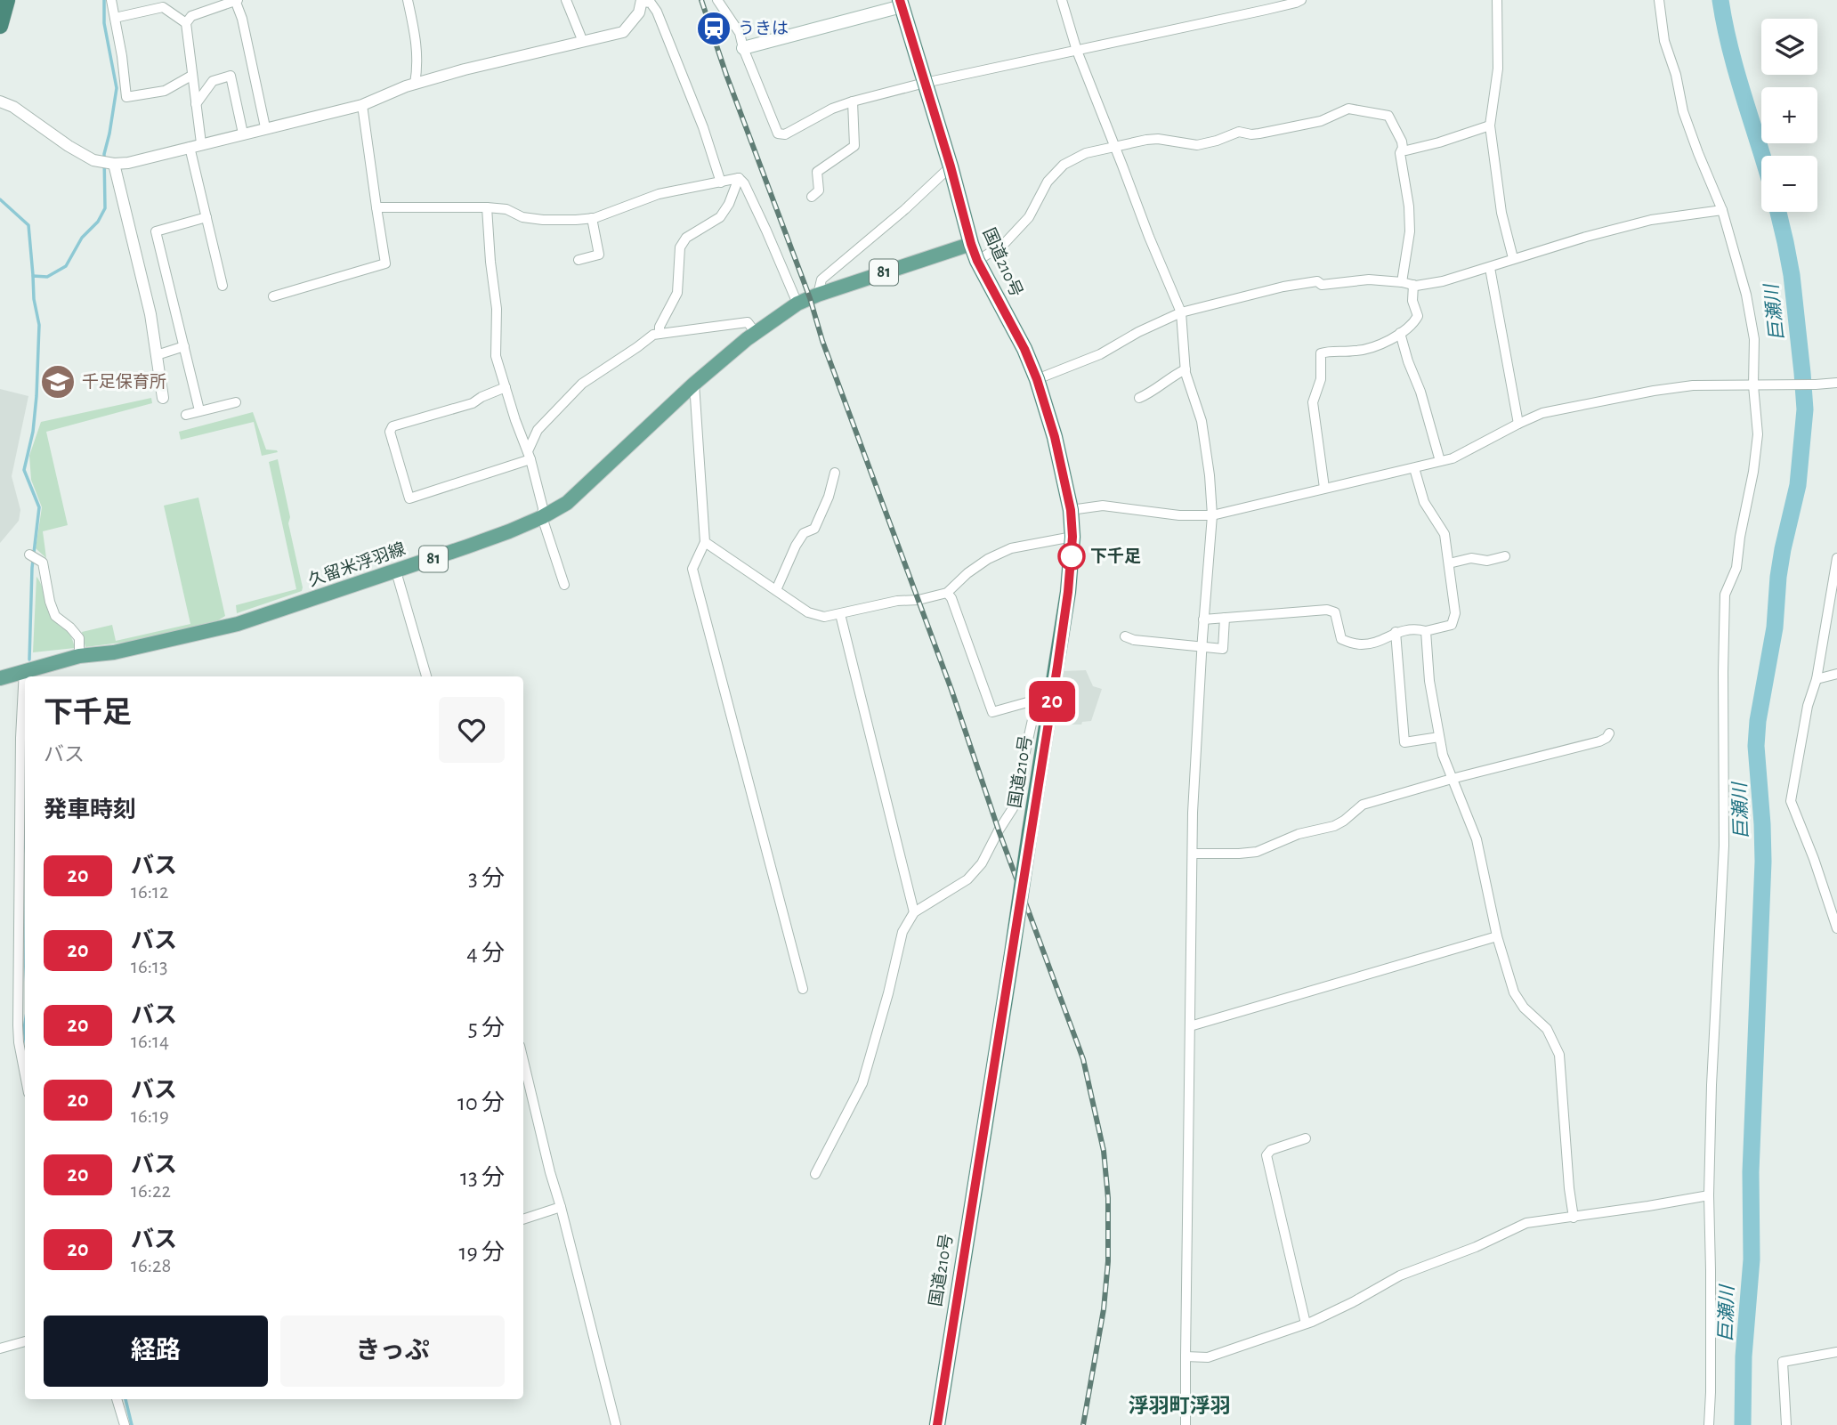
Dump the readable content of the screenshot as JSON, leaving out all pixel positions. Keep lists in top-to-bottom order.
{
  "streets": {
    "highway": ["国道210号"],
    "main road": ["81", "久留米浮羽線"]
  },
  "crossings": [
    ["国道210号", "81"],
    ["81", "久留米浮羽線"]
  ],
  "districts": ["浮羽町浮羽"],
  "water": ["巨瀬川"],
  "places": {
    "station": ["うきは"],
    "school or university": ["千足保育所"],
    "other": ["下千足"]
  },
  "lines": ["bus line 20"],
  "page": {
    "on_map": "20",
    "map_buttons": ["+", "−"],
    "heading": [
      ["下千足", "バス"],
      "発車時刻"
    ],
    "list": [
      {
        "mark": "20",
        "name": "バス",
        "note": "16:12",
        "value": "3 分"
      },
      {
        "mark": "20",
        "name": "バス",
        "note": "16:13",
        "value": "4 分"
      },
      {
        "mark": "20",
        "name": "バス",
        "note": "16:14",
        "value": "5 分"
      },
      {
        "mark": "20",
        "name": "バス",
        "note": "16:19",
        "value": "10 分"
      },
      {
        "mark": "20",
        "name": "バス",
        "note": "16:22",
        "value": "13 分"
      },
      {
        "mark": "20",
        "name": "バス",
        "note": "16:28",
        "value": "19 分"
      }
    ],
    "buttons": ["経路", "きっぷ"]
  }
}
